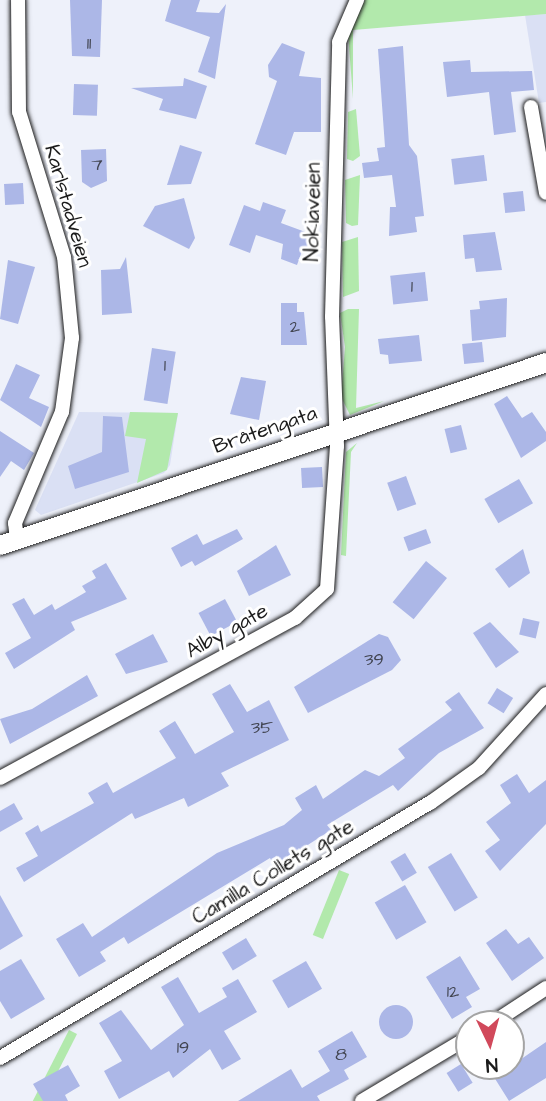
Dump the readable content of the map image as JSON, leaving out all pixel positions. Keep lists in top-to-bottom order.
{
  "streets": {
    "street": [
      "Karlstadveien",
      "Nokiaveien",
      "Bråtengata",
      "Alby gate",
      "Camilla Collets gate"
    ]
  },
  "crossings": [
    ["Karlstadveien", "Bråtengata"],
    ["Nokiaveien", "Bråtengata"],
    ["Nokiaveien", "Alby gate"],
    ["Bråtengata", "Alby gate"]
  ],
  "house_numbers": [
    "11",
    "7",
    "1",
    "2",
    "1",
    "39",
    "35",
    "12",
    "19",
    "8"
  ],
  "north": "bottom"
}
